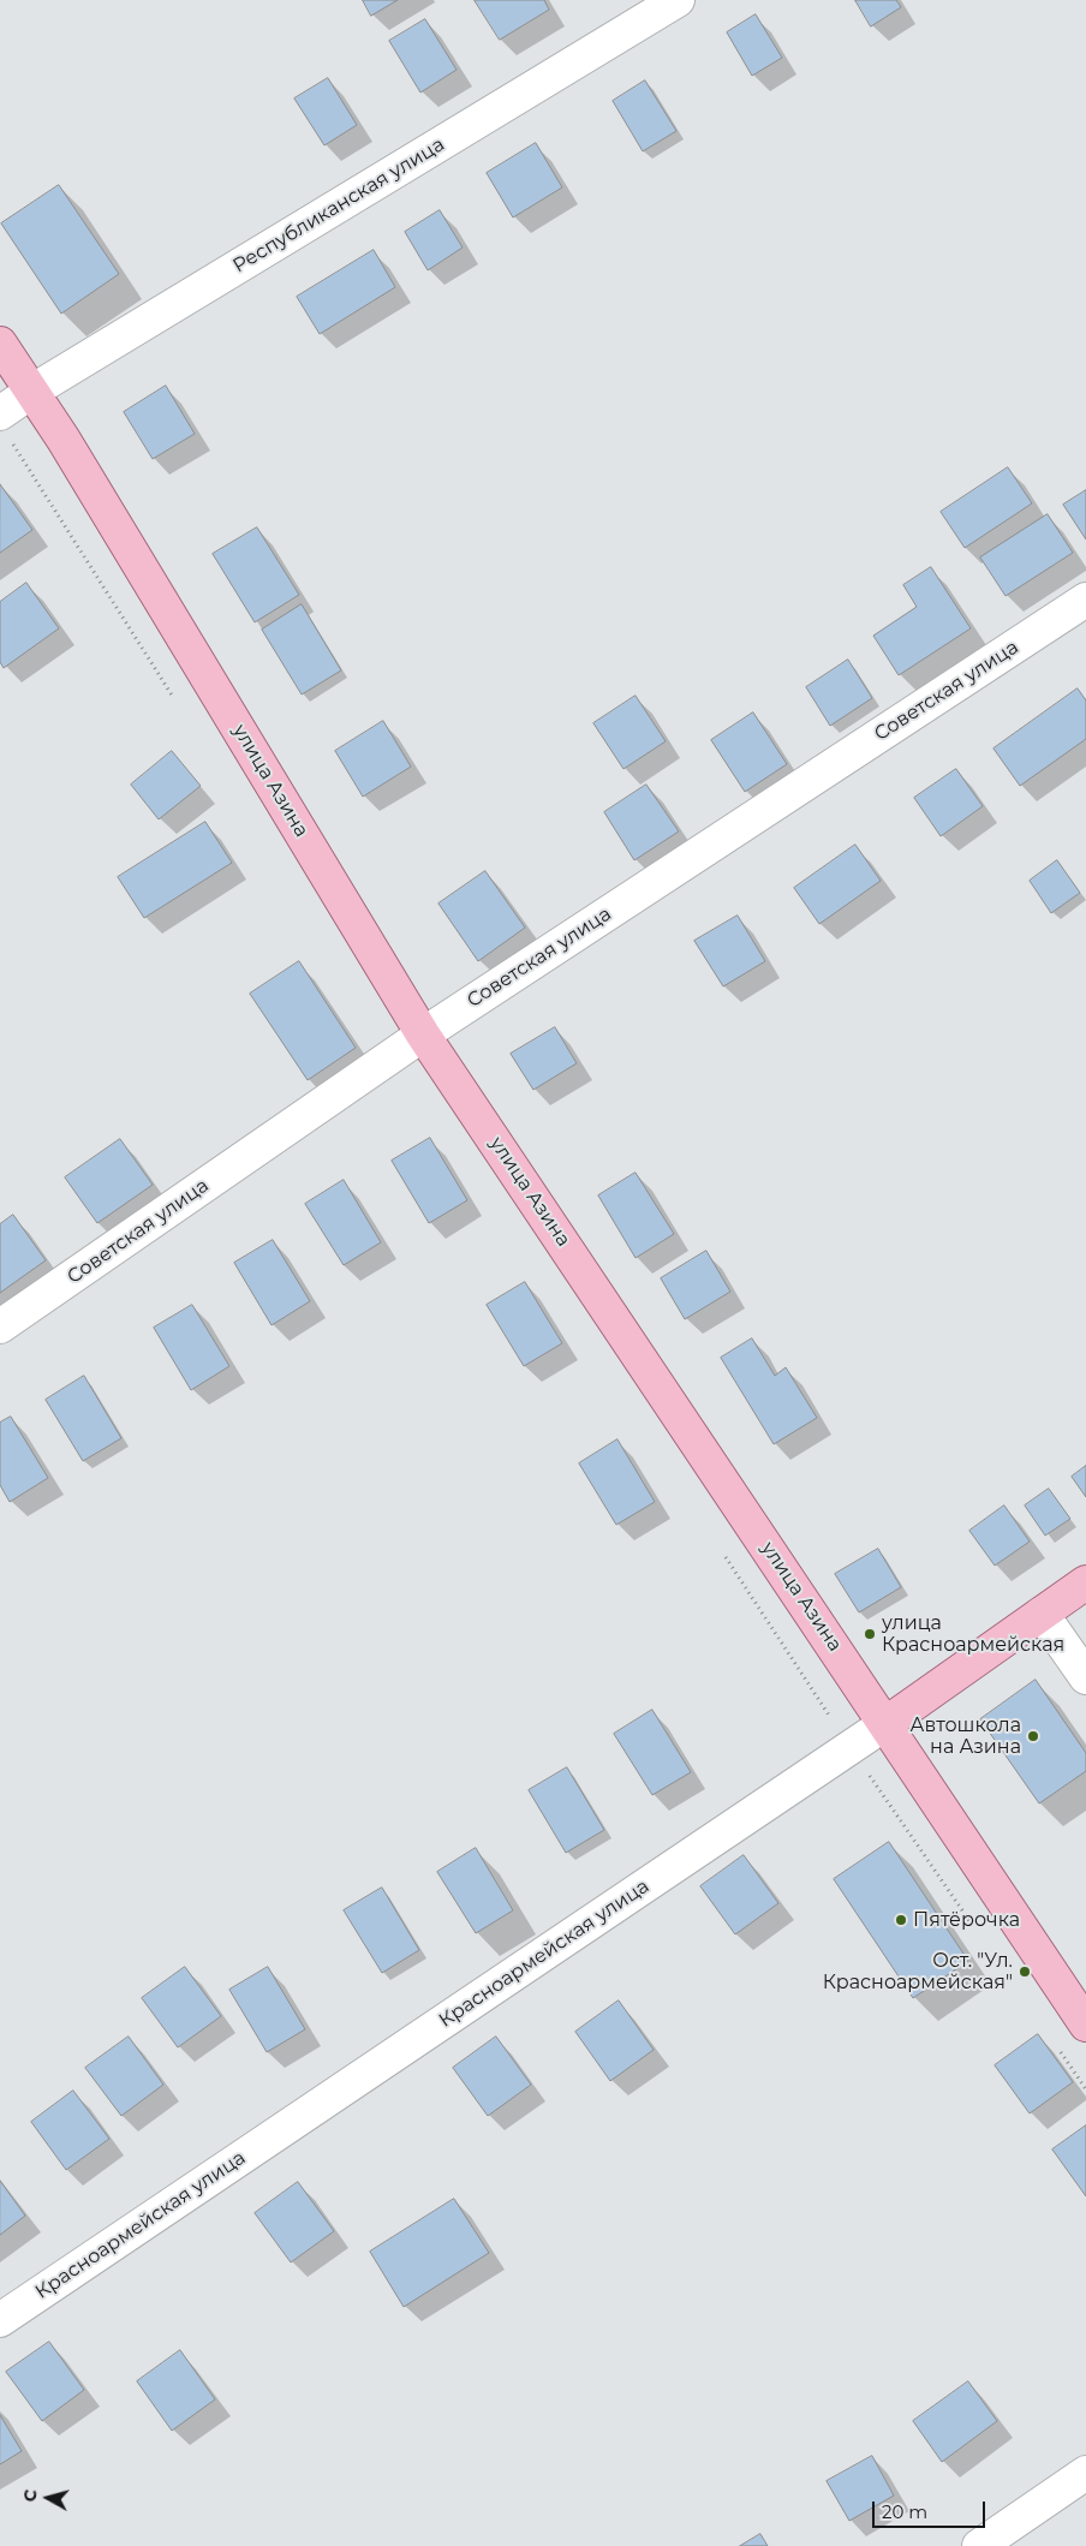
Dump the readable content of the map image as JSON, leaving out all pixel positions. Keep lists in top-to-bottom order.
{
  "streets": {
    "main road": ["улица Азина", "Красноармейская улица"],
    "street": ["Республиканская улица", "Советская улица"]
  },
  "crossings": [
    ["Республиканская улица", "улица Азина"],
    ["Советская улица", "улица Азина"],
    ["улица Азина", "Красноармейская улица"]
  ],
  "places": [
    "улица Красноармейская",
    "Автошкола на Азина",
    "Пятёрочка",
    "Ост. \"Ул. Красноармейская\""
  ],
  "scale_bar": "20 m",
  "north": "left"
}
